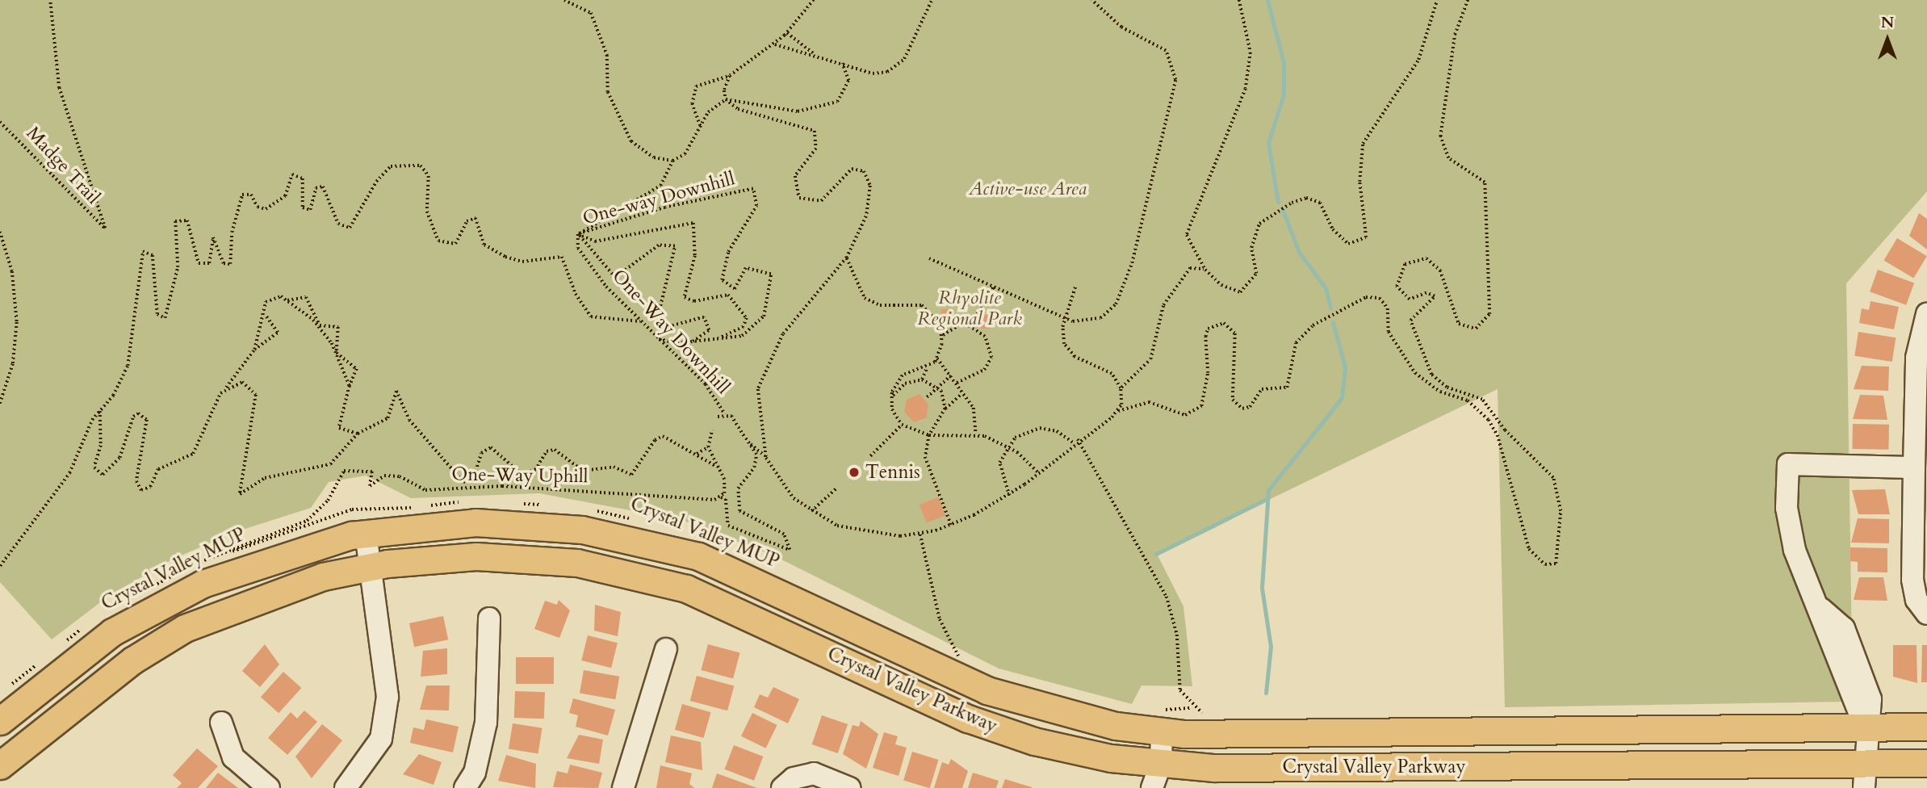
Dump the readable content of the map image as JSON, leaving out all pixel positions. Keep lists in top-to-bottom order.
{
  "streets": {
    "main road": ["Crystal Valley Parkway"],
    "path": [
      "Madge Trail",
      "One-way Downhill",
      "One-Way Downhill",
      "One-Way Uphill",
      "Crystal Valley MUP"
    ]
  },
  "crossings": [
    ["One-way Downhill", "One-Way Downhill"]
  ],
  "parks": ["Active-use Area", "Rhyolite Regional Park"],
  "places": ["Tennis"],
  "north": "top"
}
